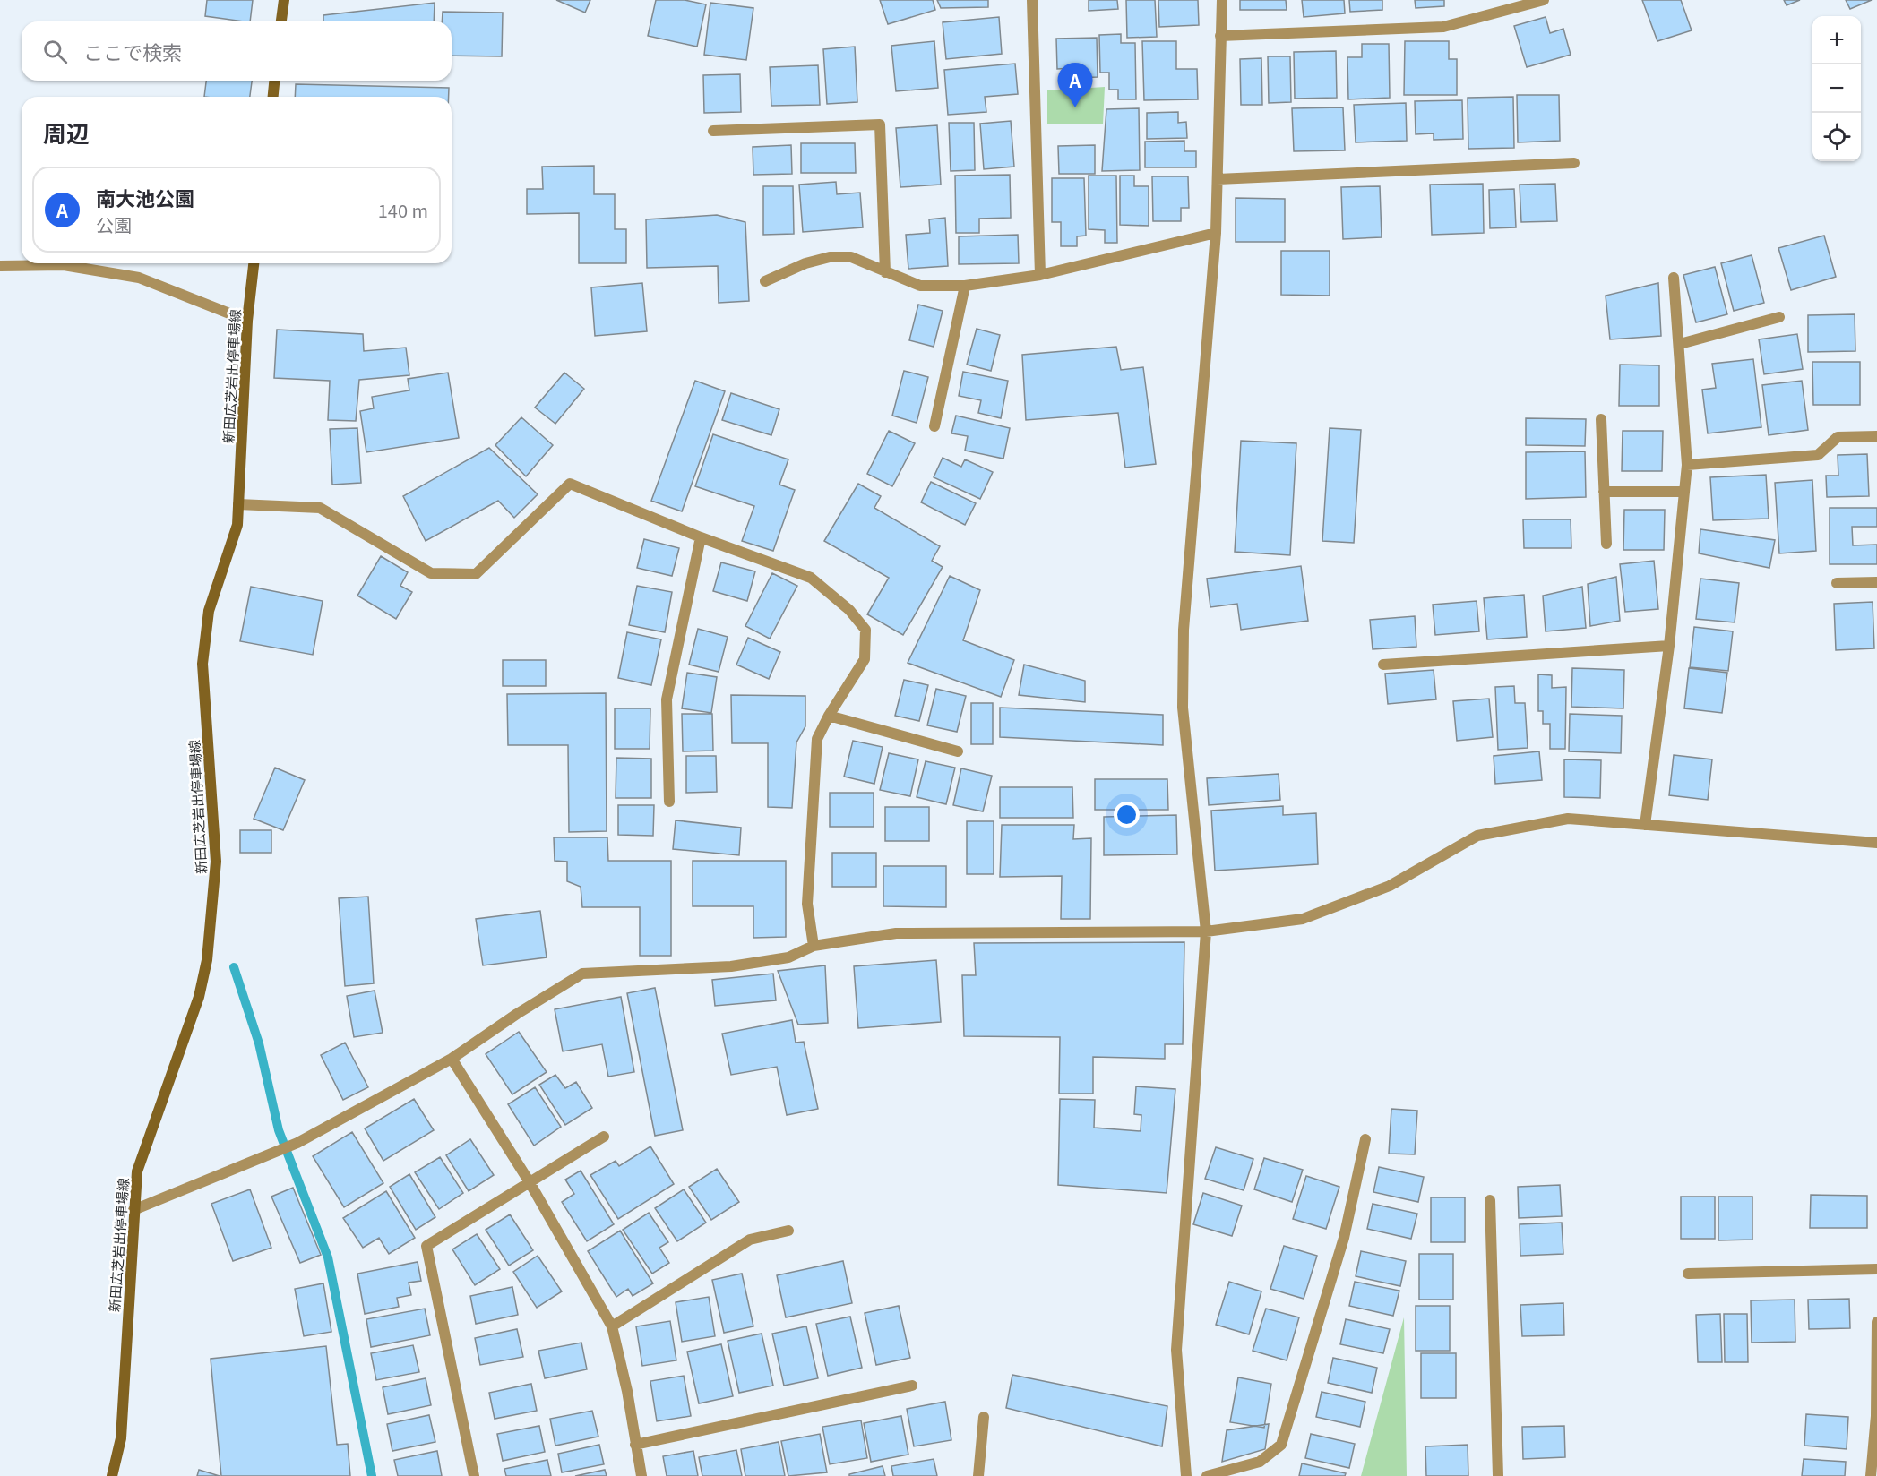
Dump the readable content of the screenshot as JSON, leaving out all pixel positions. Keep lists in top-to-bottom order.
{
  "streets": {
    "main road": ["新田広芝岩出停車場線"]
  },
  "page": {
    "map_buttons": ["+", "−"],
    "search": "ここで検索",
    "pins": "A",
    "heading": "周辺",
    "list": [
      {
        "mark": "A",
        "name": "南大池公園",
        "note": "公園",
        "value": "140 m"
      }
    ]
  }
}
